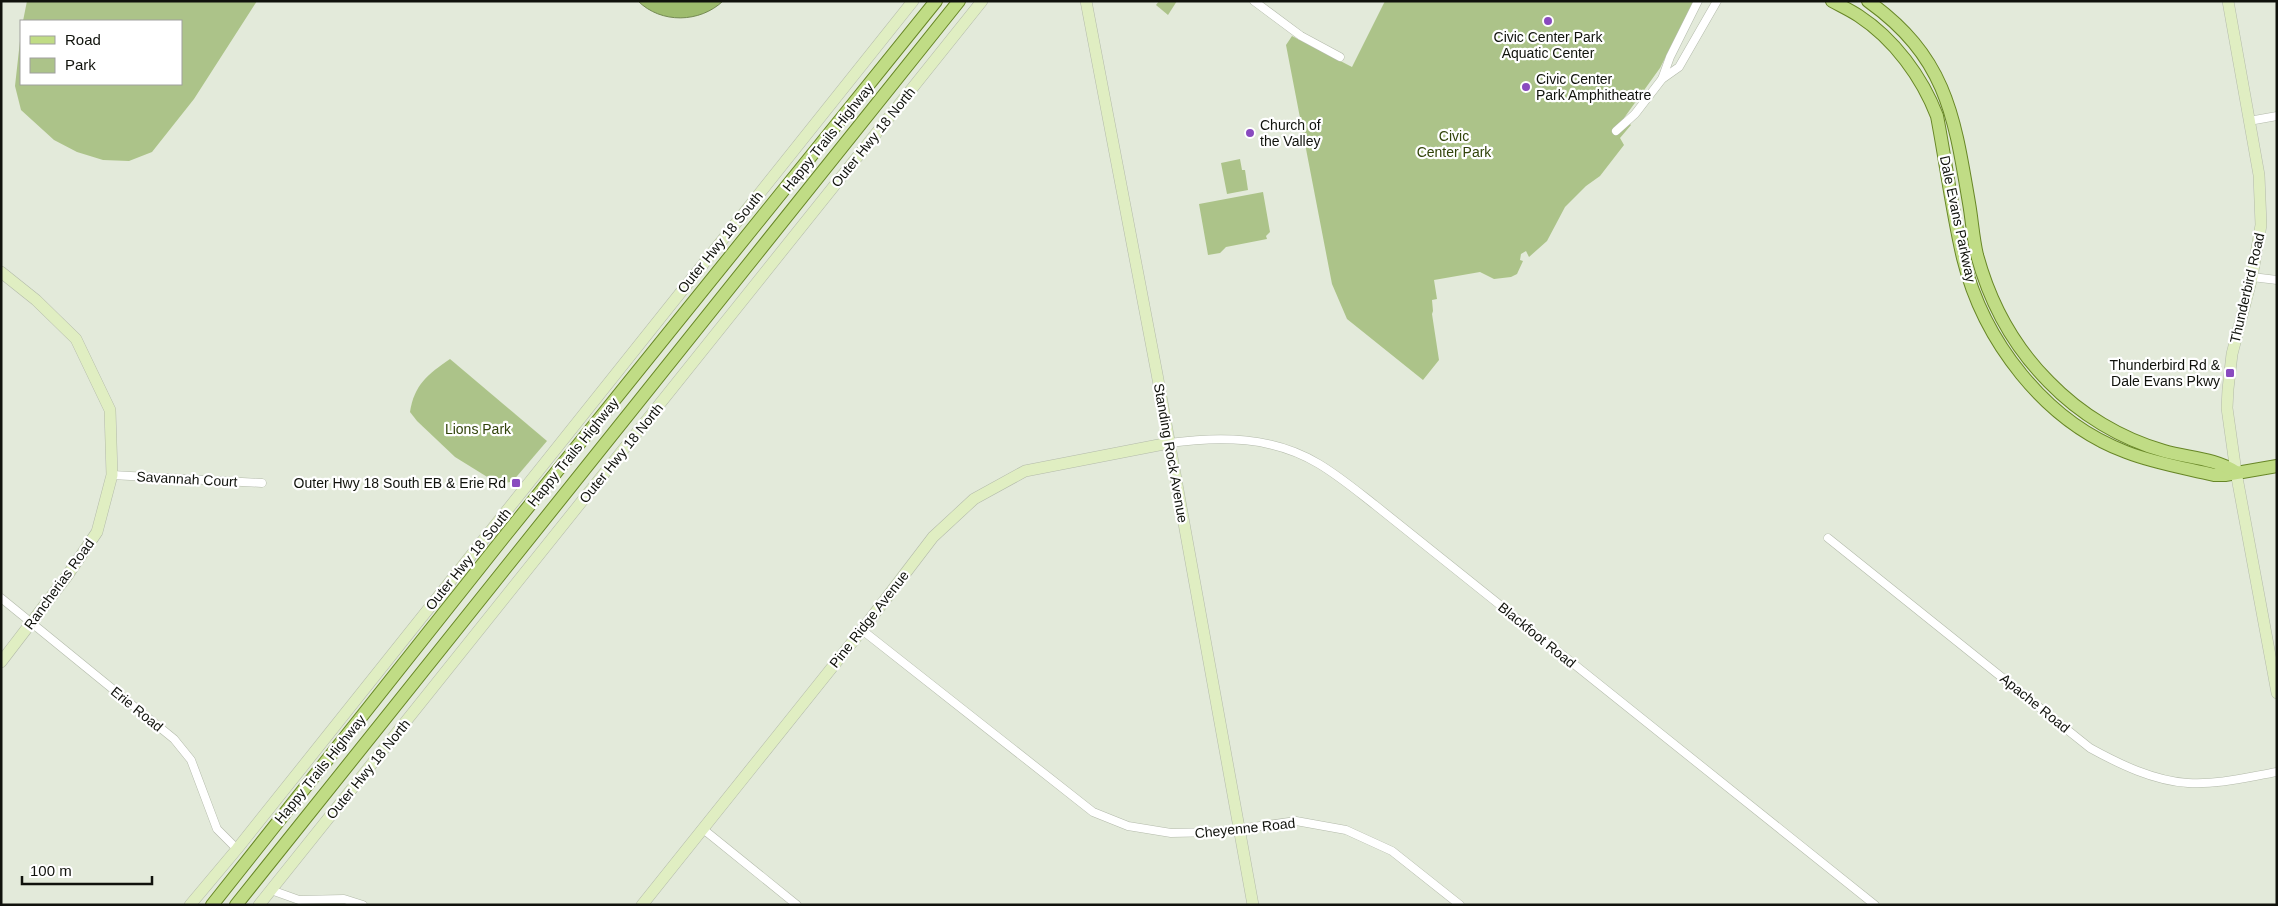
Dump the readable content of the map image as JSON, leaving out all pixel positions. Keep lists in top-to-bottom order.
{
  "streets": {
    "main road": ["Happy Trails Highway", "Dale Evans Parkway"],
    "street": [
      "Outer Hwy 18 North",
      "Outer Hwy 18 South",
      "Thunderbird Road",
      "Standing Rock Avenue",
      "Savannah Court",
      "Rancherias Road",
      "Pine Ridge Avenue",
      "Blackfoot Road",
      "Apache Road",
      "Erie Road",
      "Cheyenne Road"
    ]
  },
  "crossings": [
    ["Dale Evans Parkway", "Thunderbird Road"],
    ["Outer Hwy 18 South", "Erie Road"],
    ["Standing Rock Avenue", "Pine Ridge Avenue"],
    ["Standing Rock Avenue", "Blackfoot Road"],
    ["Standing Rock Avenue", "Cheyenne Road"],
    ["Savannah Court", "Rancherias Road"],
    ["Rancherias Road", "Erie Road"],
    ["Pine Ridge Avenue", "Blackfoot Road"],
    ["Pine Ridge Avenue", "Cheyenne Road"]
  ],
  "parks": ["Civic Center Park", "Lions Park"],
  "places": {
    "other": ["Civic Center Park Aquatic Center", "Civic Center Park Amphitheatre", "Church of the Valley"],
    "transit": ["Thunderbird Rd & Dale Evans Pkwy", "Outer Hwy 18 South EB & Erie Rd"]
  },
  "legend": ["Road", "Park"],
  "scale_bar": "100 m"
}
